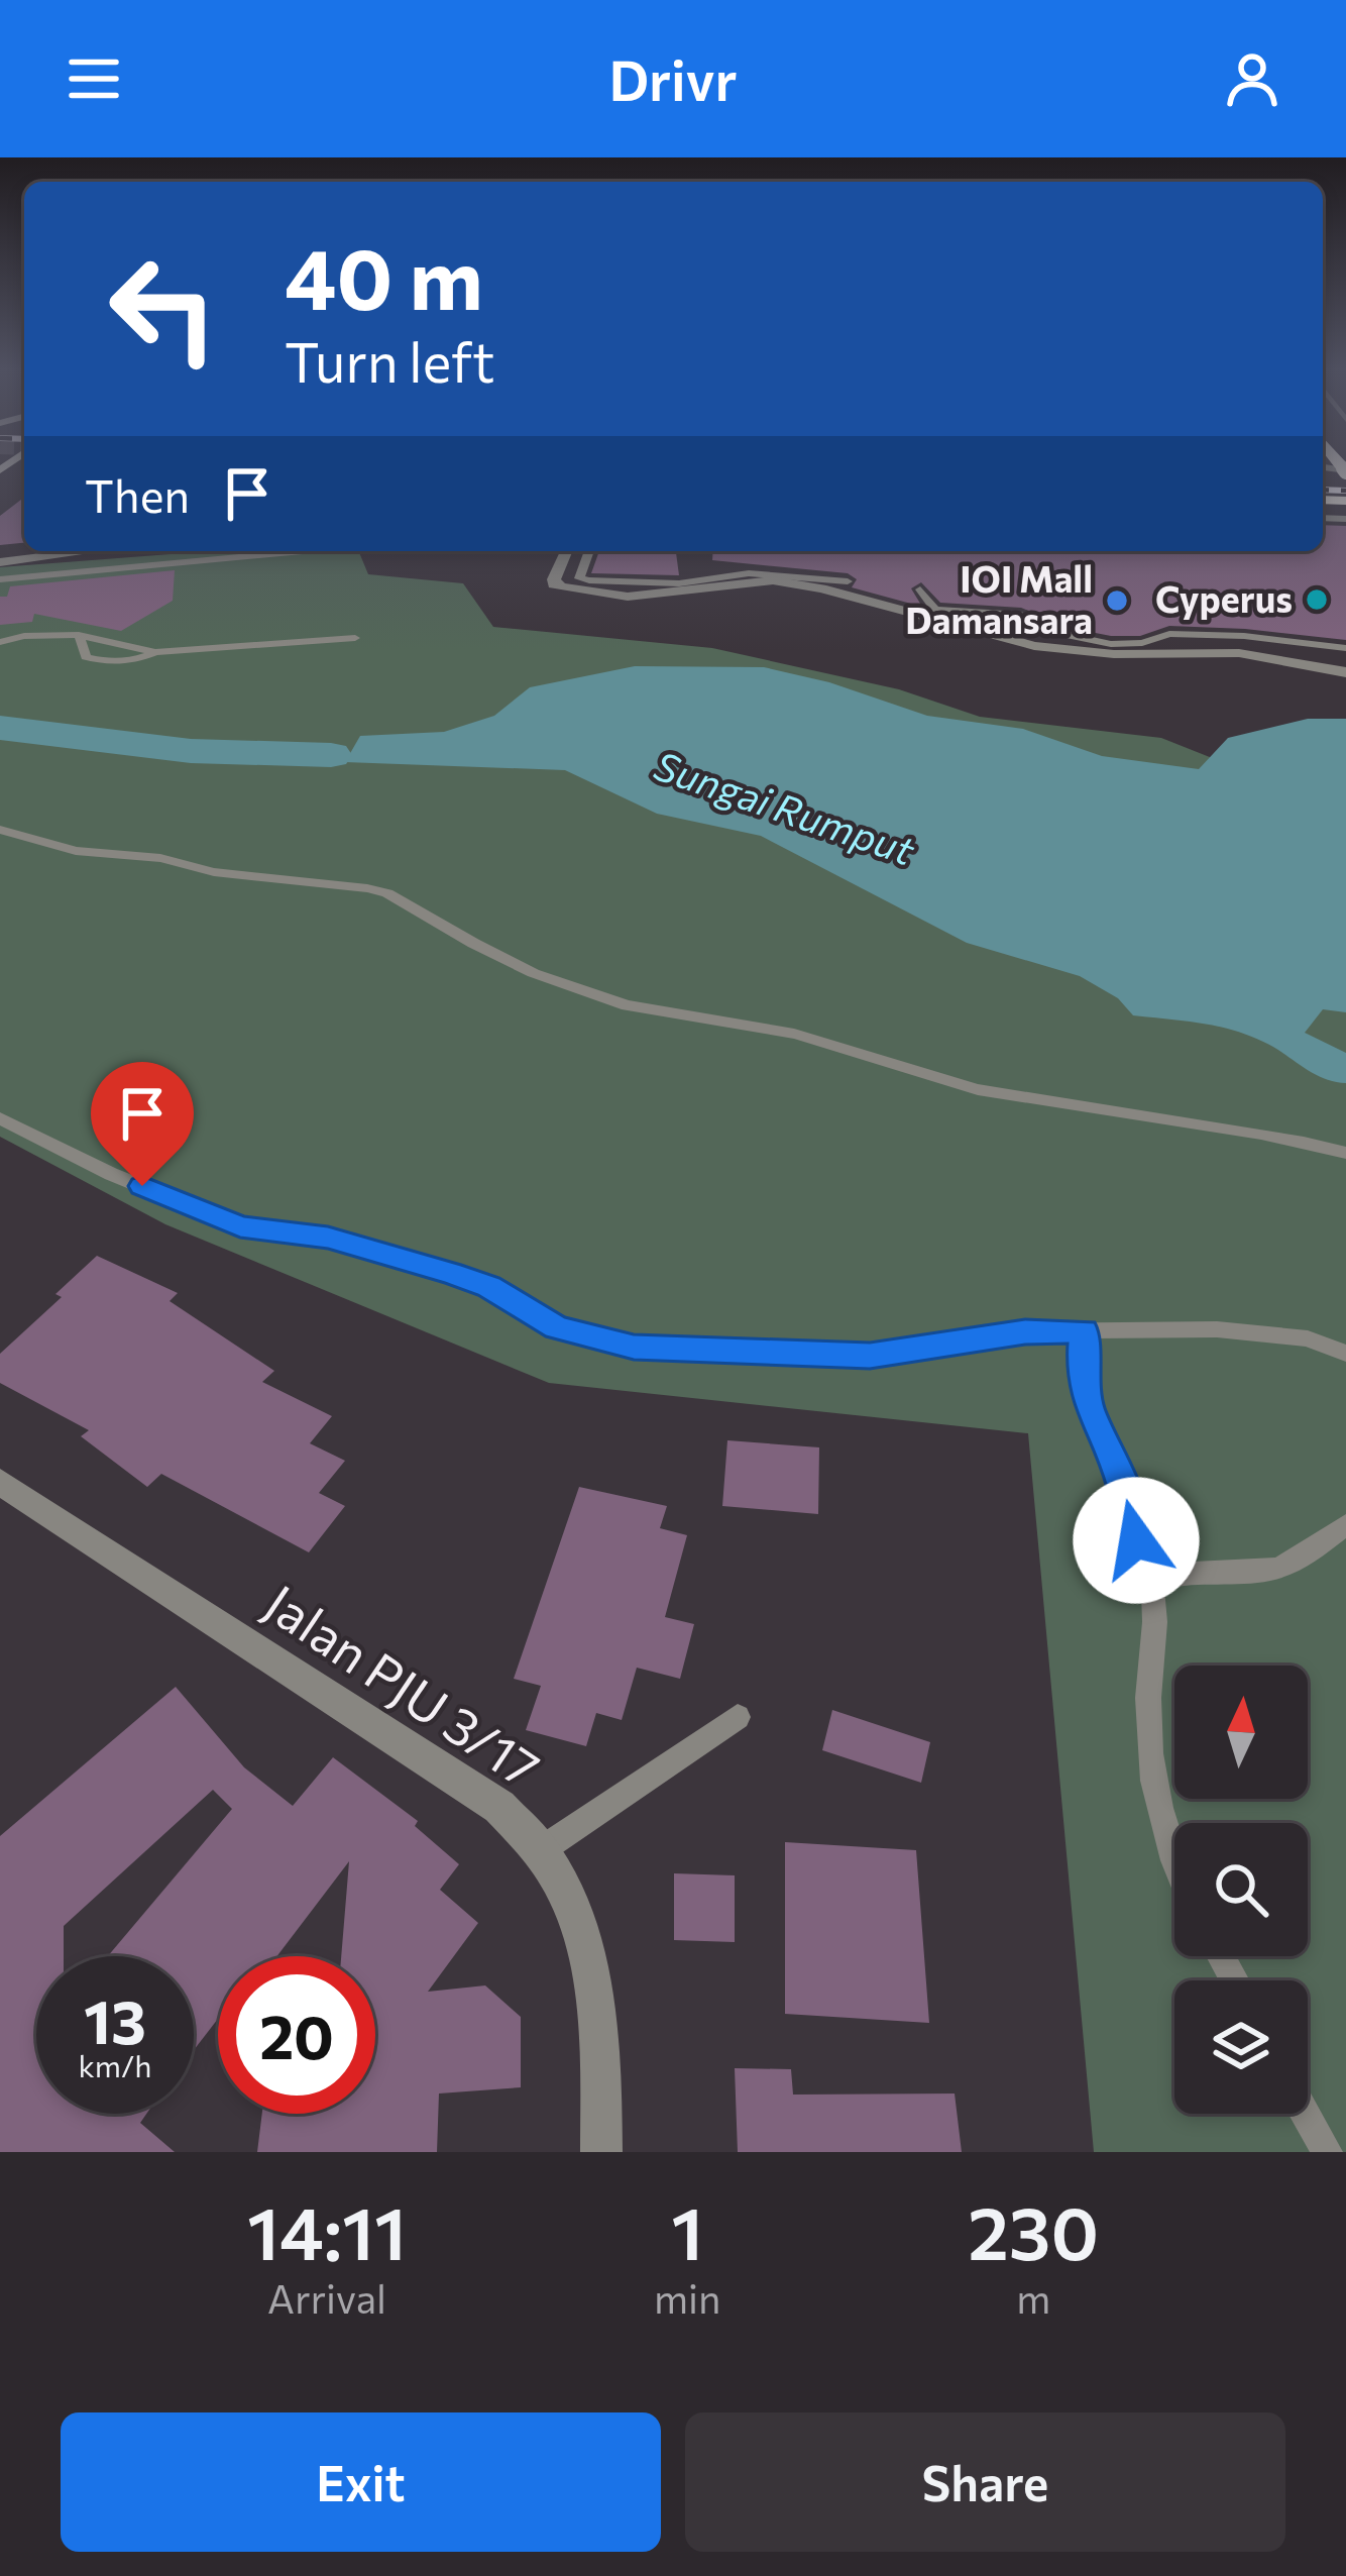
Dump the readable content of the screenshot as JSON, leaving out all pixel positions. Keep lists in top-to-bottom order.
{
  "streets": {
    "street": ["Jalan PJU 3/17"]
  },
  "water": ["Sungai Rumput"],
  "places": ["Cyperus", "IOI Mall Damansara"],
  "north": "top",
  "page": {
    "header": "Drivr",
    "turn": ["40 m", "Turn left"],
    "then": "Then",
    "speed": "13 km/h",
    "limit": "20",
    "eta": [
      "14:11",
      "Arrival",
      "1",
      "min",
      "230",
      "m"
    ],
    "buttons": ["Exit", "Share"]
  }
}
